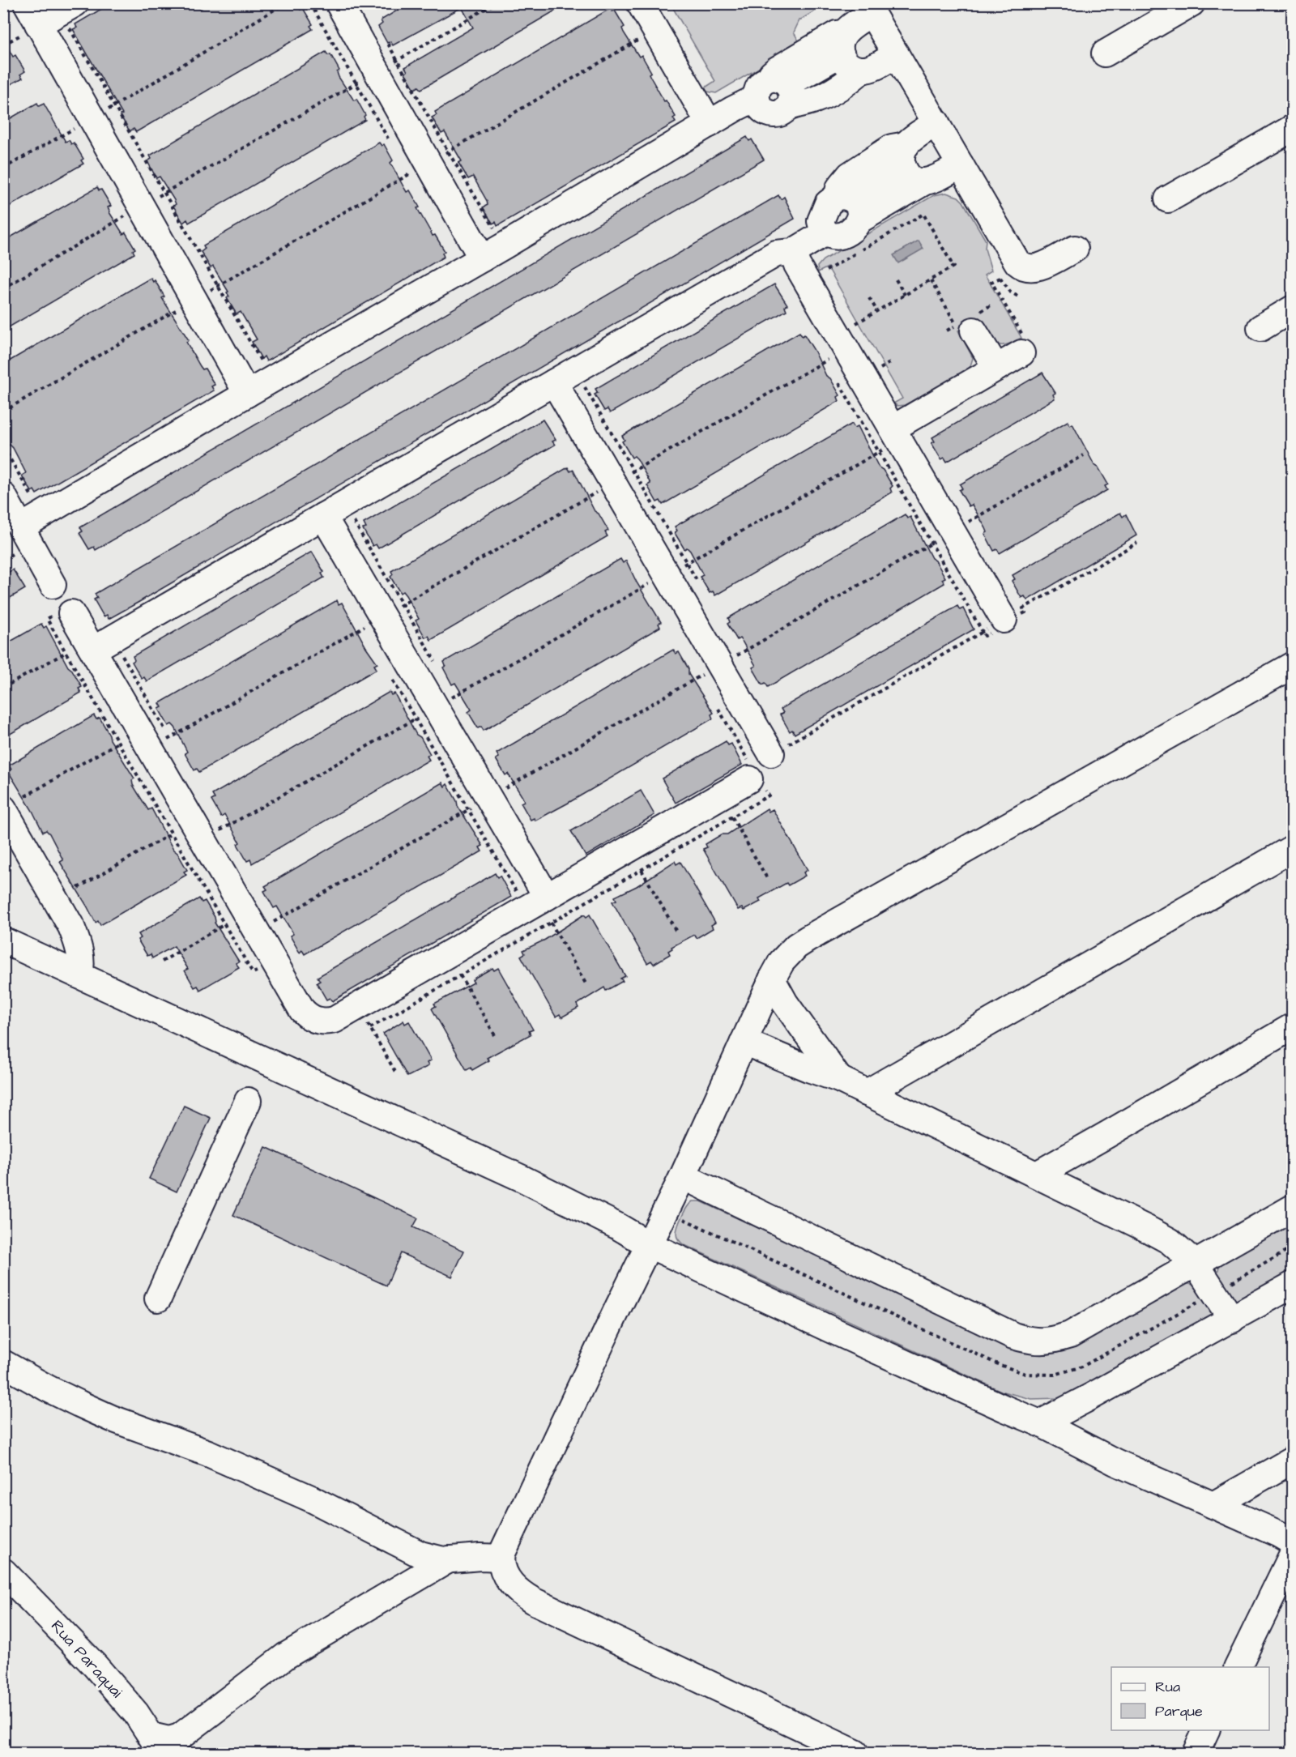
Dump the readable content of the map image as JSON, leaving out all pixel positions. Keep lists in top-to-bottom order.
{
  "streets": {
    "street": ["Rua Paraquai"]
  },
  "legend": ["Rua", "Parque"]
}
